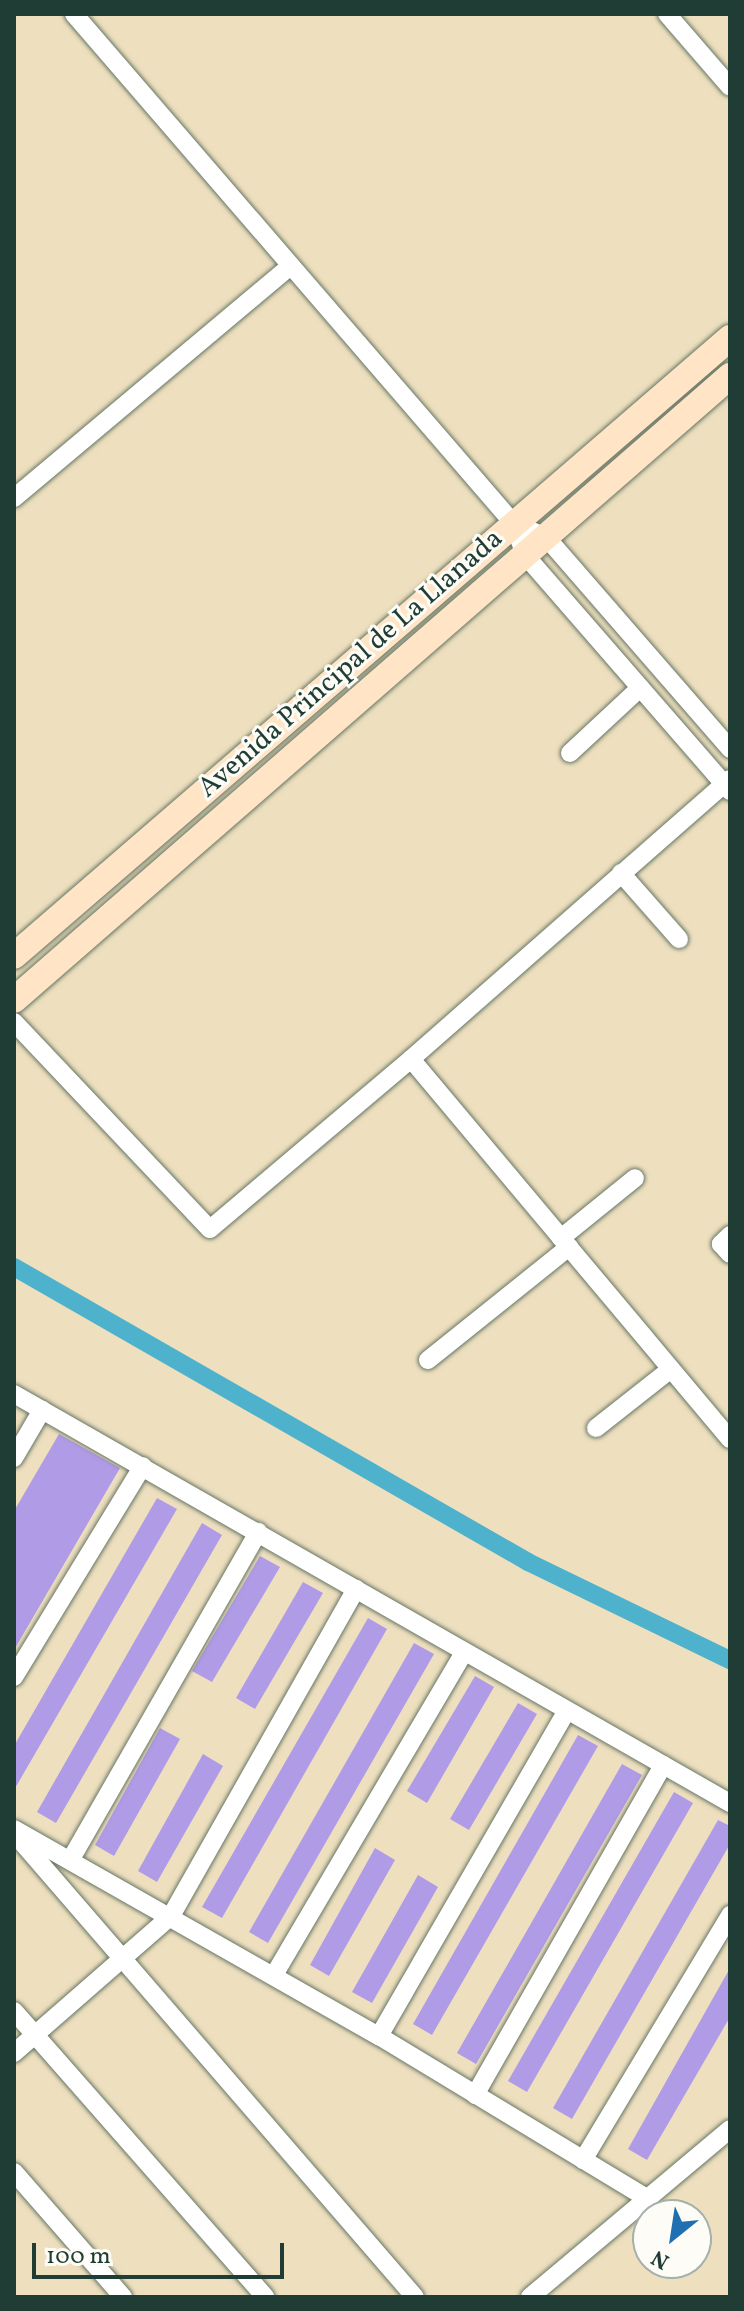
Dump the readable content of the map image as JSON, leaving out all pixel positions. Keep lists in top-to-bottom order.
{
  "streets": {
    "main road": ["Avenida Principal de La Llanada"]
  },
  "scale_bar": "100 m",
  "north": "bottom left"
}
